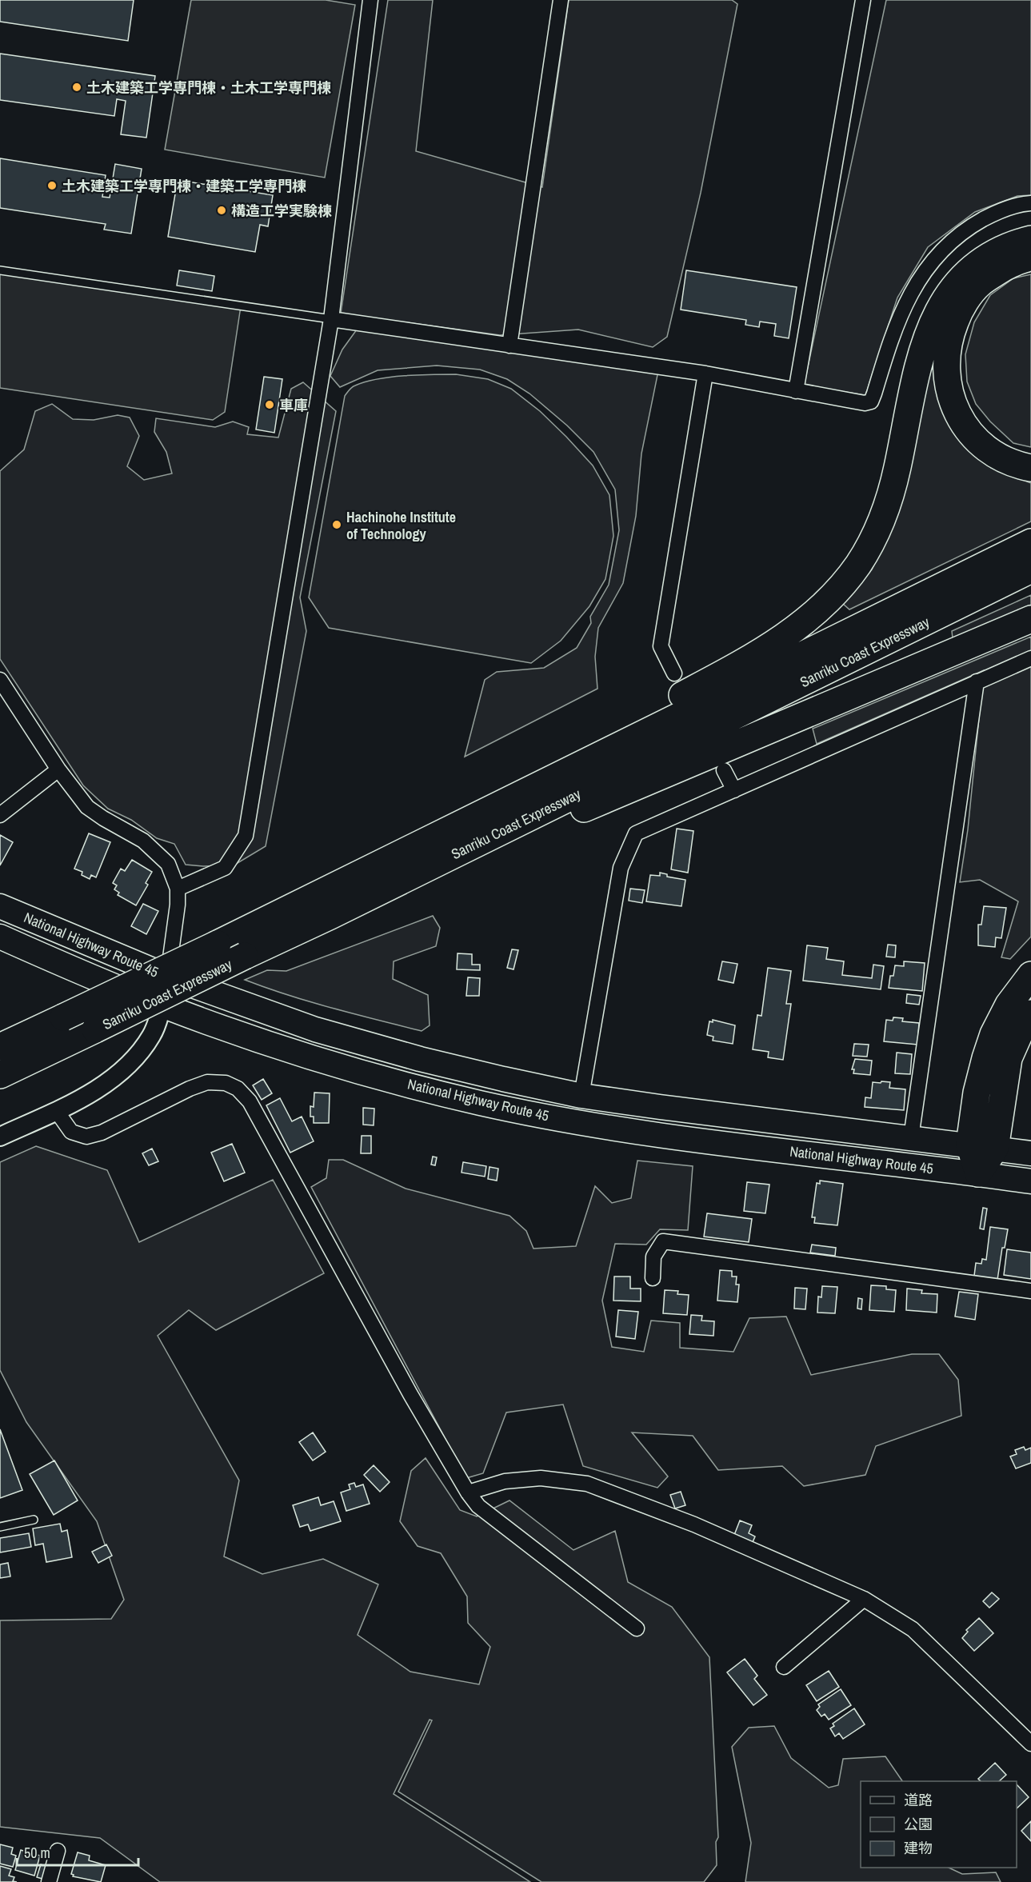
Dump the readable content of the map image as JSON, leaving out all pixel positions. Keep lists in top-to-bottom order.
{
  "streets": {
    "highway": ["Sanriku Coast Expressway", "National Highway Route 45"]
  },
  "places": [
    "土木建築工学専門棟・土木工学専門棟",
    "土木建築工学専門棟・建築工学専門棟",
    "構造工学実験棟",
    "車庫",
    "Hachinohe Institute of Technology"
  ],
  "legend": ["道路", "公園", "建物"],
  "scale_bar": "50 m"
}
